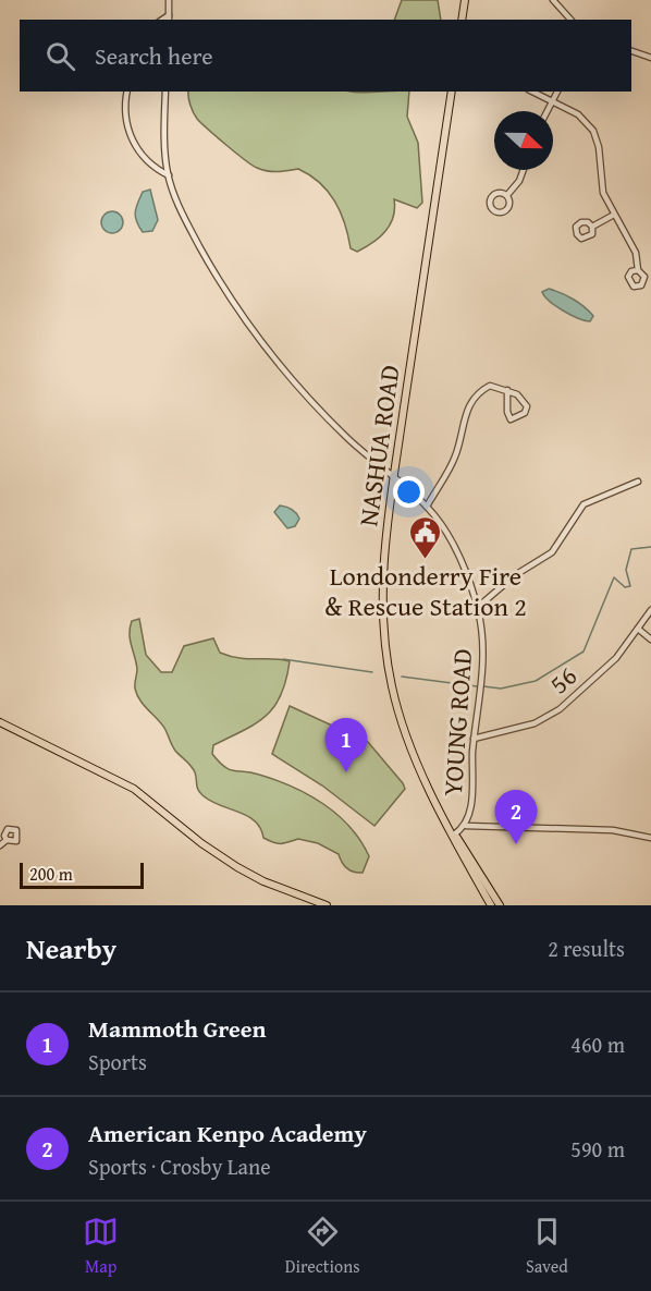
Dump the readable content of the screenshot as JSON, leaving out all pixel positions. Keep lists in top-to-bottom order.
{
  "streets": {
    "main road": ["NASHUA ROAD"],
    "street": ["56", "YOUNG ROAD"]
  },
  "crossings": [
    ["NASHUA ROAD", "YOUNG ROAD"],
    ["56", "YOUNG ROAD"]
  ],
  "places": {
    "public building": ["Londonderry Fire & Rescue Station 2"]
  },
  "scale_bar": "200 m",
  "north": "right",
  "page": {
    "search": "Search here",
    "pins": ["1", "2"],
    "scale": "200 m",
    "heading": ["Nearby", "2 results"],
    "list": [
      {
        "mark": "1",
        "name": "Mammoth Green",
        "note": "Sports",
        "value": "460 m"
      },
      {
        "mark": "2",
        "name": "American Kenpo Academy",
        "note": "Sports · Crosby Lane",
        "value": "590 m"
      }
    ],
    "nav": ["Map", "Directions", "Saved"]
  }
}
